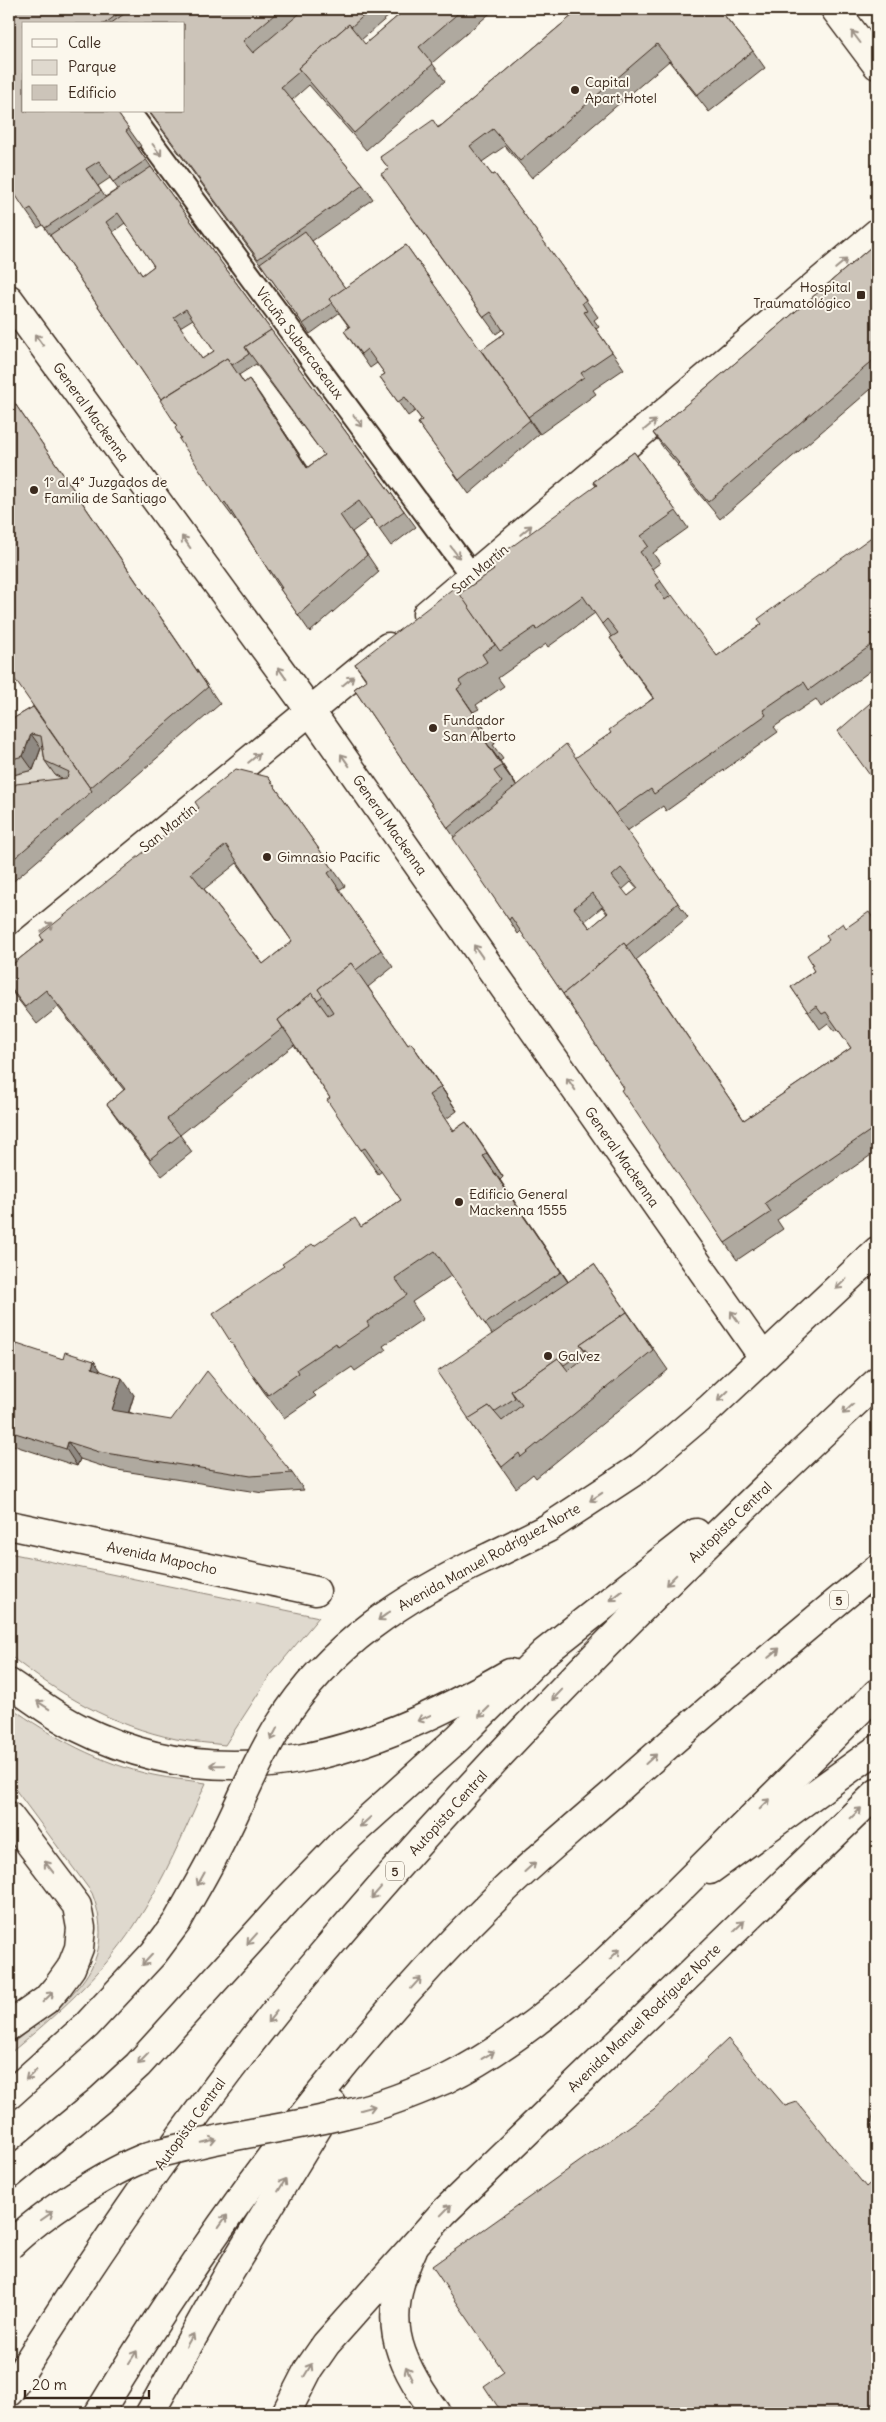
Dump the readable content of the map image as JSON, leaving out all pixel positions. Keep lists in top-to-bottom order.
{
  "streets": {
    "main road": [
      "General Mackenna",
      "San Martín",
      "Autopista Central",
      "Avenida Manuel Rodríguez Norte",
      "Avenida Mapocho",
      "5"
    ],
    "lane": ["Vicuña Subercaseaux"]
  },
  "crossings": [
    ["Vicuña Subercaseaux", "San Martín"],
    ["General Mackenna", "San Martín"],
    ["General Mackenna", "Avenida Manuel Rodríguez Norte"]
  ],
  "one_way": ["Vicuña Subercaseaux", "General Mackenna", "San Martín"],
  "places": {
    "other": [
      "Capital Apart Hotel",
      "1° al 4° Juzgados de Familia de Santiago",
      "Fundador San Alberto",
      "Gimnasio Pacific",
      "Edificio General Mackenna 1555",
      "Galvez"
    ],
    "transit": ["Hospital Traumatológico"]
  },
  "legend": ["Calle", "Parque", "Edificio"],
  "scale_bar": "20 m"
}
